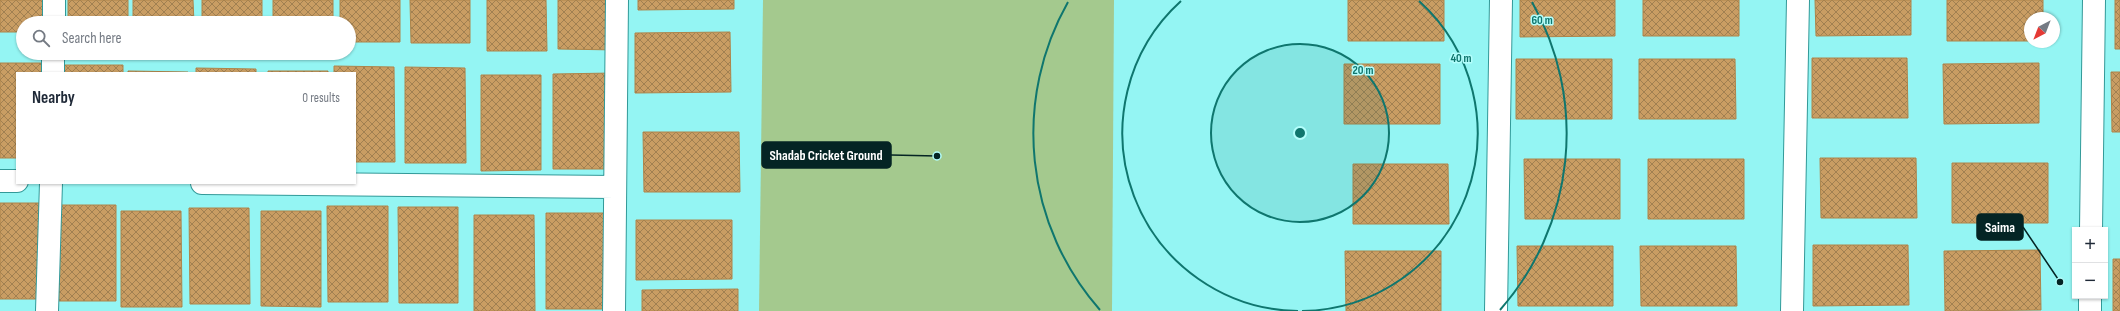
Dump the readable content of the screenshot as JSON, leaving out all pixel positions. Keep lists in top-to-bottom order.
{
  "places": ["Shadab Cricket Ground", "Saima"],
  "north": "bottom left",
  "page": {
    "search": "Search here",
    "heading": ["Nearby", "0 results"],
    "map_buttons": ["+", "−"]
  },
  "rings": ["60 m", "40 m", "20 m"]
}
